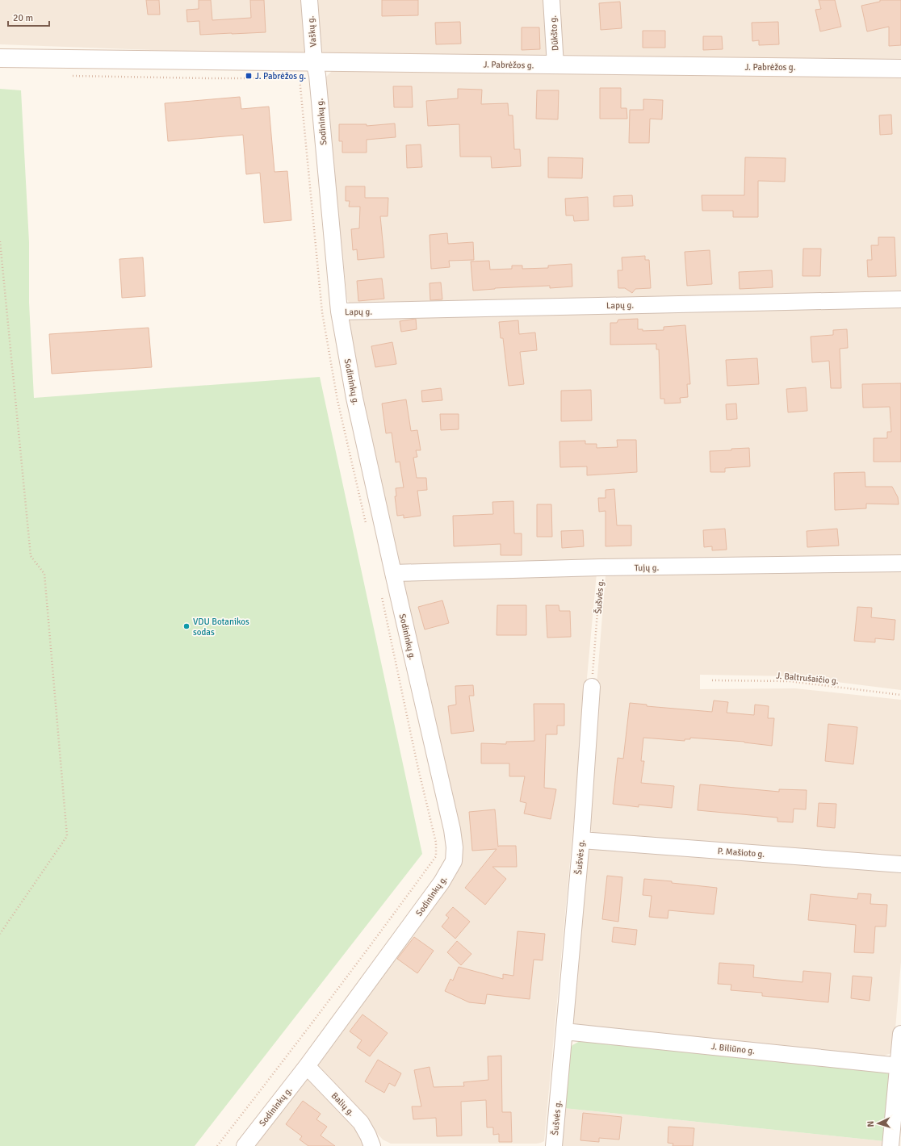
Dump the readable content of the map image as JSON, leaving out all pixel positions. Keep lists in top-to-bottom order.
{
  "streets": {
    "street": [
      "Vaškų g.",
      "Dūkšto g.",
      "J. Pabrėžos g.",
      "Sodininkų g.",
      "Lapų g.",
      "Tujų g.",
      "Šušvės g.",
      "P. Mašioto g.",
      "J. Biliūno g.",
      "Balių g."
    ],
    "path": ["J. Baltrušaičio g."]
  },
  "crossings": [
    ["Vaškų g.", "J. Pabrėžos g."],
    ["Vaškų g.", "Sodininkų g."],
    ["Dūkšto g.", "J. Pabrėžos g."],
    ["J. Pabrėžos g.", "Sodininkų g."],
    ["Sodininkų g.", "Lapų g."],
    ["Sodininkų g.", "Tujų g."],
    ["Sodininkų g.", "Balių g."],
    ["Tujų g.", "Šušvės g."],
    ["Šušvės g.", "P. Mašioto g."],
    ["Šušvės g.", "J. Biliūno g."]
  ],
  "places": {
    "transit": ["J. Pabrėžos g."],
    "other": ["VDU Botanikos sodas"]
  },
  "scale_bar": "20 m",
  "north": "left"
}
